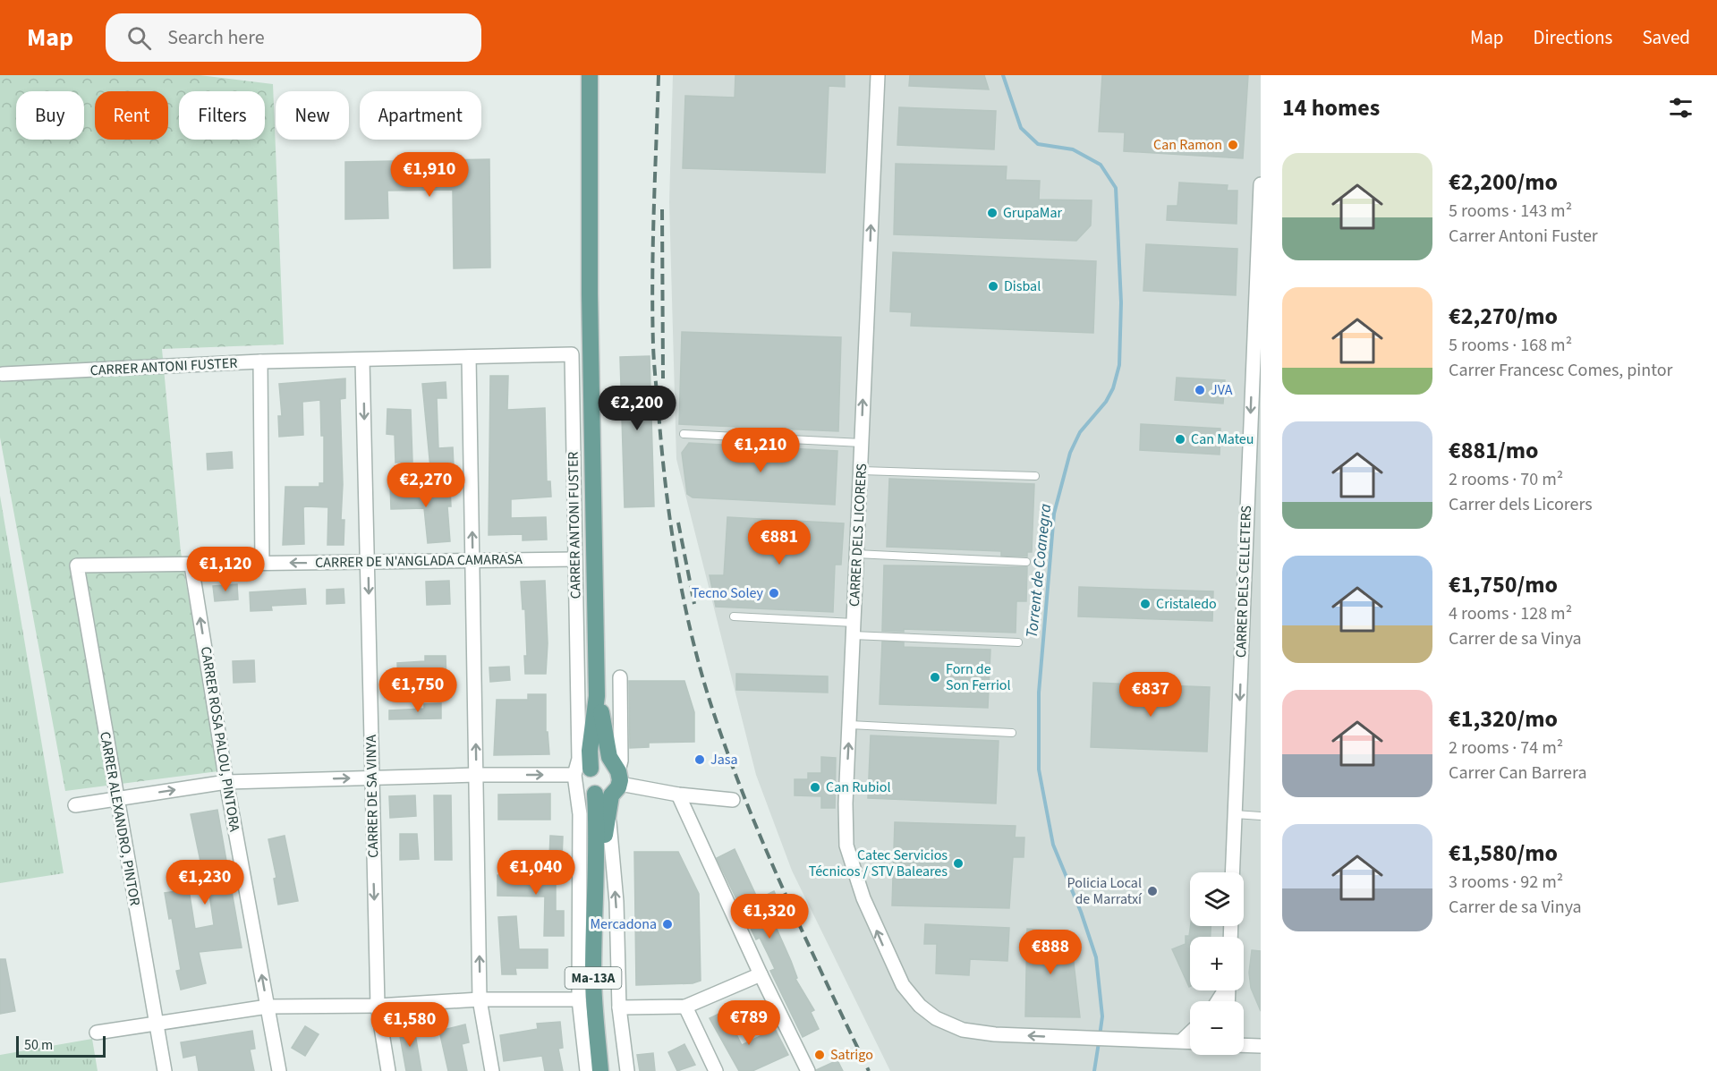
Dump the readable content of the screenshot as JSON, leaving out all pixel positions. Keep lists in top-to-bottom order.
{
  "streets": {
    "main road": ["Ma-13A"],
    "street": [
      "CARRER ANTONI FUSTER",
      "CARRER DELS LICORERS",
      "CARRER DE N'ANGLADA CAMARASA",
      "CARRER DELS CELLETERS",
      "CARRER ROSA PALOU, PINTORA",
      "CARRER DE SA VINYA",
      "CARRER ALEXANDRO, PINTOR"
    ]
  },
  "crossings": [
    ["CARRER ANTONI FUSTER", "CARRER DE N'ANGLADA CAMARASA"],
    ["CARRER ANTONI FUSTER", "CARRER DE SA VINYA"],
    ["CARRER DE N'ANGLADA CAMARASA", "CARRER ROSA PALOU, PINTORA"],
    ["CARRER DE N'ANGLADA CAMARASA", "CARRER DE SA VINYA"],
    ["CARRER DE N'ANGLADA CAMARASA", "CARRER ALEXANDRO, PINTOR"]
  ],
  "one_way": ["CARRER DELS LICORERS", "CARRER DELS CELLETERS", "CARRER ROSA PALOU, PINTORA"],
  "water": ["Torrent de Coanegra"],
  "places": [
    "Can Ramon",
    "GrupaMar",
    "Disbal",
    "JVA",
    "Can Mateu",
    "Tecno Soley",
    "Cristaledo",
    "Forn de Son Ferriol",
    "Jasa",
    "Can Rubiol",
    "Catec Servicios Técnicos / STV Baleares",
    "Policia Local de Marratxí",
    "Mercadona",
    "Satrigo"
  ],
  "scale_bar": "50 m",
  "page": {
    "header": "Map",
    "search": "Search here",
    "nav": ["Map", "Directions", "Saved"],
    "heading": "14 homes",
    "chip": [
      "Buy",
      "Rent",
      "Filters",
      "New",
      "Apartment"
    ],
    "list": [
      {
        "name": "€2,200/mo",
        "note": "5 rooms · 143 m² · Carrer Antoni Fuster"
      },
      {
        "name": "€2,270/mo",
        "note": "5 rooms · 168 m² · Carrer Francesc Comes, pintor"
      },
      {
        "name": "€881/mo",
        "note": "2 rooms · 70 m² · Carrer dels Licorers"
      },
      {
        "name": "€1,750/mo",
        "note": "4 rooms · 128 m² · Carrer de sa Vinya"
      },
      {
        "name": "€1,320/mo",
        "note": "2 rooms · 74 m² · Carrer Can Barrera"
      },
      {
        "name": "€1,580/mo",
        "note": "3 rooms · 92 m² · Carrer de sa Vinya"
      }
    ],
    "price": [
      "€1,910",
      "€2,200",
      "€1,210",
      "€2,270",
      "€881",
      "€1,120",
      "€1,750",
      "€837",
      "€1,040",
      "€1,230",
      "€1,320",
      "€888",
      "€789",
      "€1,580"
    ],
    "map_buttons": ["+", "−"],
    "scale": "50 m"
  }
}
